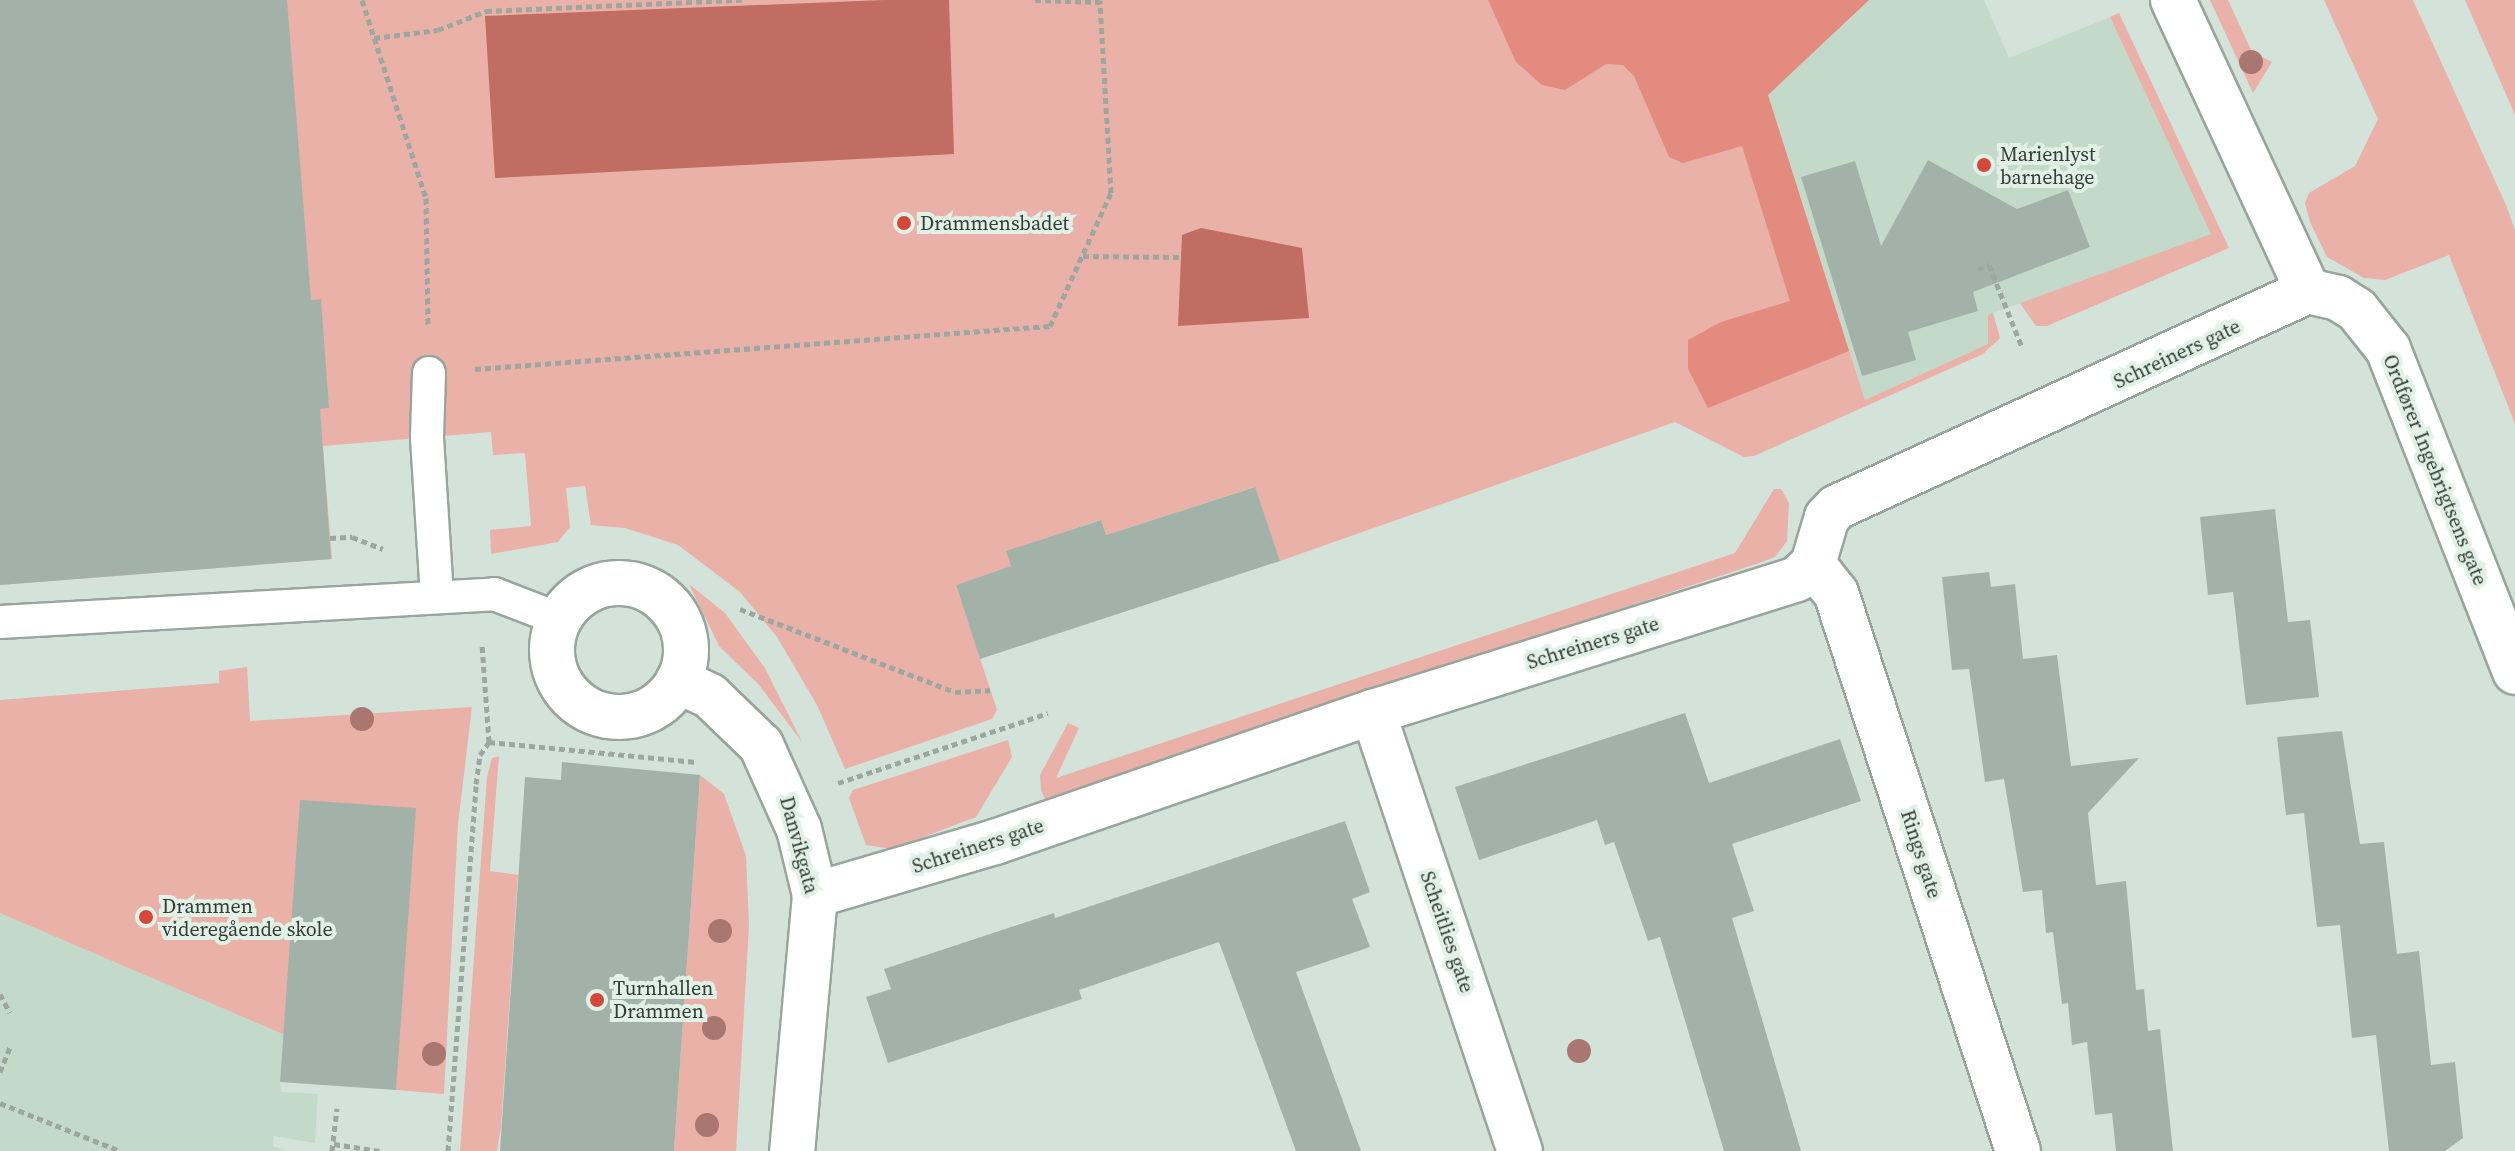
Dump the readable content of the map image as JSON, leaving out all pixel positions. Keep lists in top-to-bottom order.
{
  "streets": {
    "street": [
      "Schreiners gate",
      "Ordfører Ingebrigtsens gate",
      "Danvikgata",
      "Rings gate",
      "Scheitlies gate"
    ]
  },
  "crossings": [
    ["Schreiners gate", "Ordfører Ingebrigtsens gate"],
    ["Schreiners gate", "Danvikgata"],
    ["Schreiners gate", "Rings gate"],
    ["Schreiners gate", "Scheitlies gate"]
  ],
  "places": [
    "Marienlyst barnehage",
    "Drammensbadet",
    "Drammen videregående skole",
    "Turnhallen Drammen"
  ]
}
